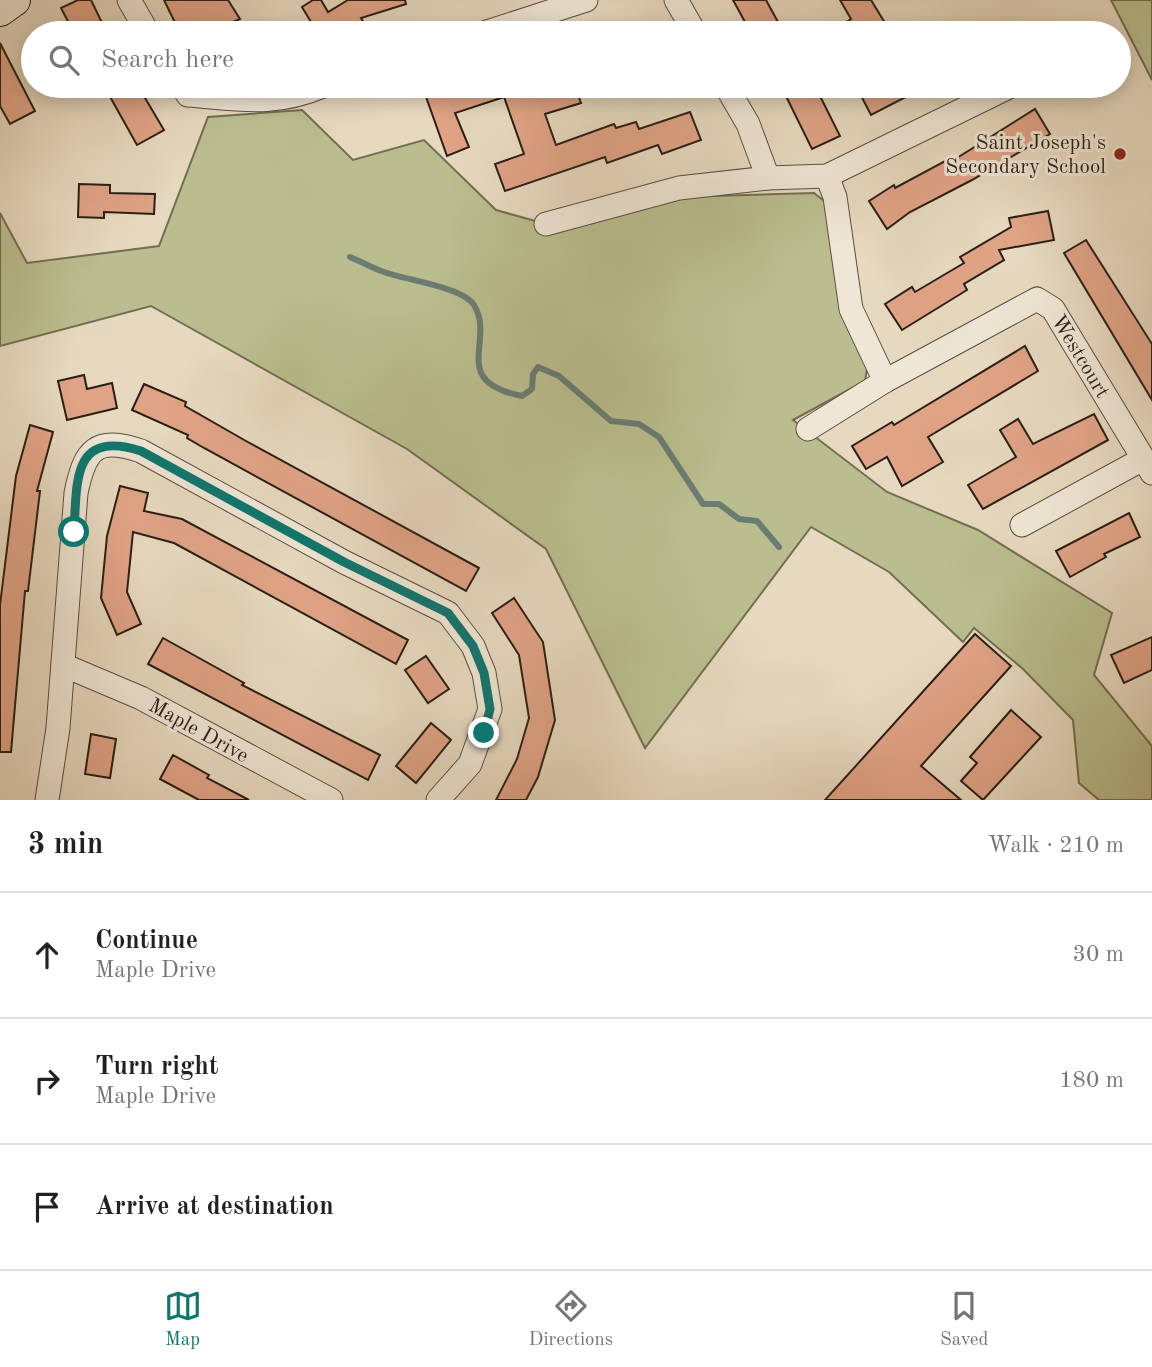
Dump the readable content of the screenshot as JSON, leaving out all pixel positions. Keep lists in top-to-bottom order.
{
  "streets": {
    "street": ["Westcourt", "Maple Drive"]
  },
  "places": ["Saint Joseph's Secondary School"],
  "page": {
    "search": "Search here",
    "heading": ["3 min", "Walk · 210 m"],
    "list": [
      ["Continue", "Maple Drive", "30 m"],
      ["Turn right", "Maple Drive", "180 m"],
      "Arrive at destination"
    ],
    "nav": ["Map", "Directions", "Saved"]
  }
}
